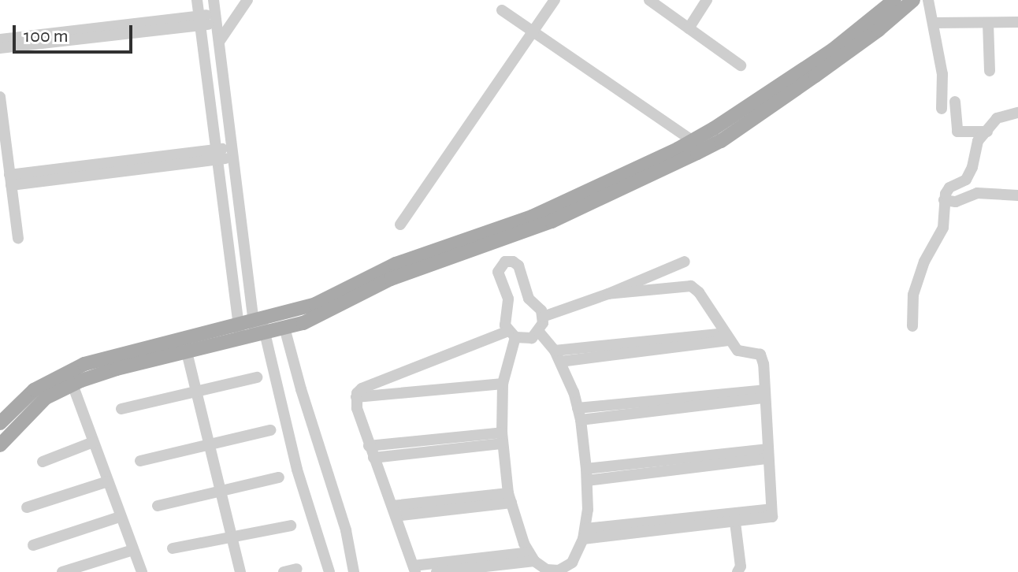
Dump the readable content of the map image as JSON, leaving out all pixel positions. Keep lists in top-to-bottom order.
{
  "scale_bar": "100 m"
}
